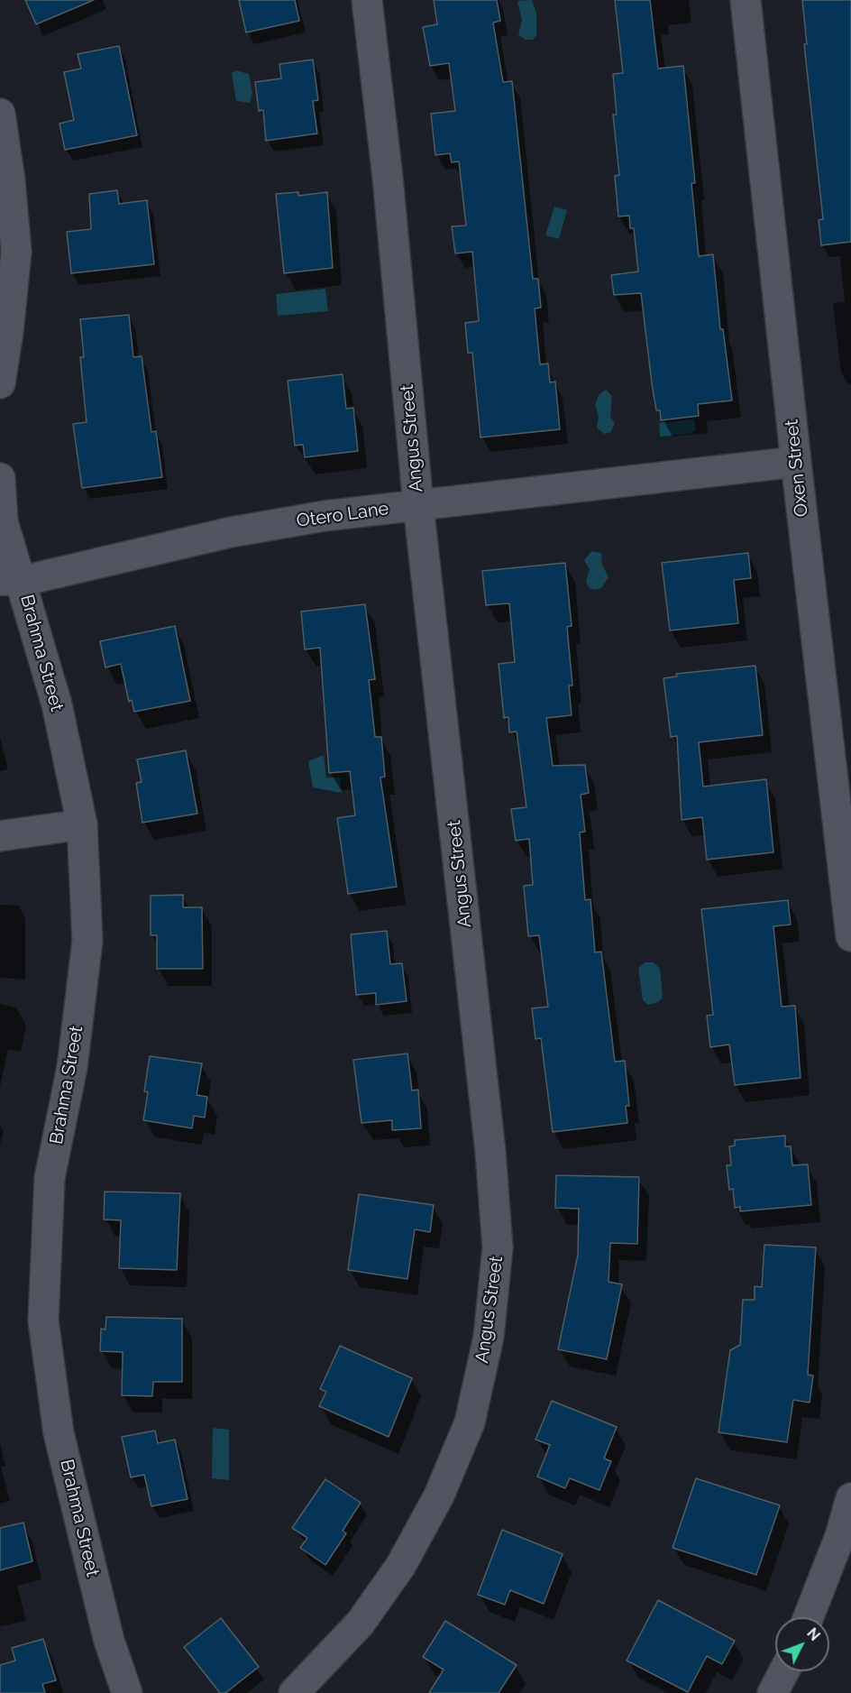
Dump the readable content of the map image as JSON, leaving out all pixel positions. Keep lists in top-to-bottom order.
{
  "streets": {
    "street": [
      "Angus Street",
      "Oxen Street",
      "Otero Lane",
      "Brahma Street"
    ]
  },
  "crossings": [
    ["Angus Street", "Otero Lane"],
    ["Oxen Street", "Otero Lane"],
    ["Otero Lane", "Brahma Street"]
  ],
  "north": "top right"
}
